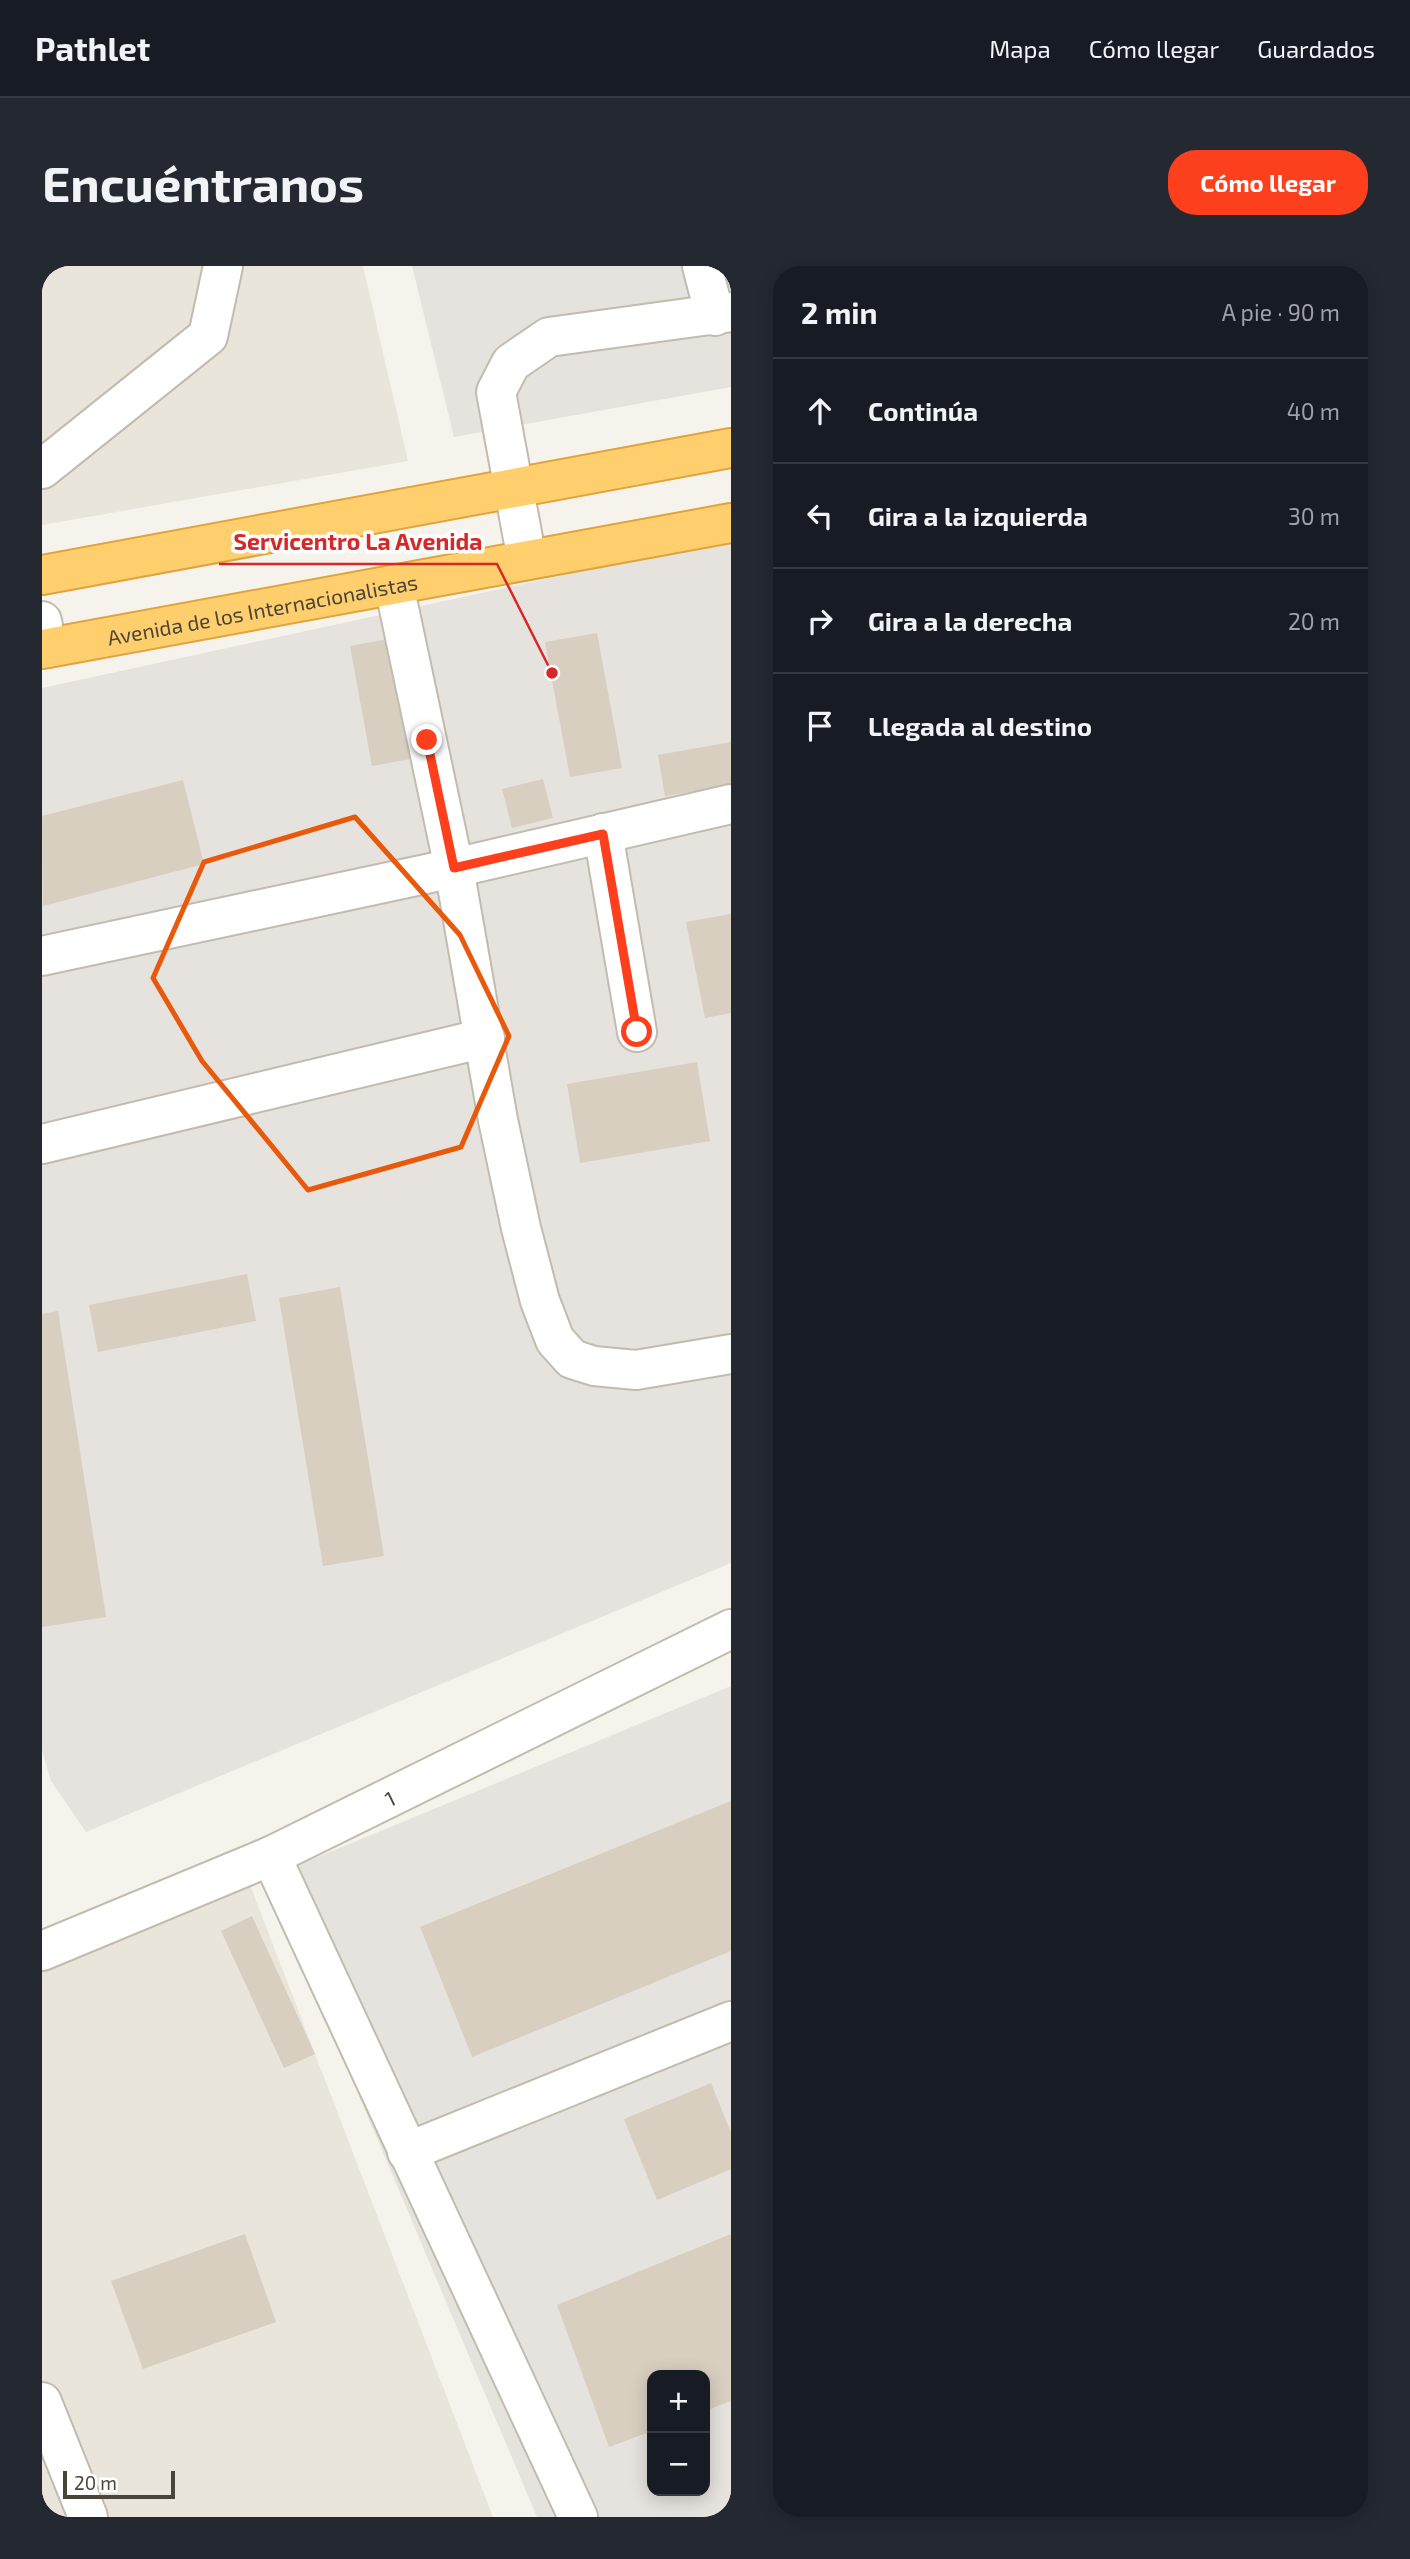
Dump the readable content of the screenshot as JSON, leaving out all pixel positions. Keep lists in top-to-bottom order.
{
  "streets": {
    "highway": ["Avenida de los Internacionalistas"],
    "street": ["1"]
  },
  "places": ["Servicentro La Avenida"],
  "scale_bar": "20 m",
  "page": {
    "header": "Pathlet",
    "nav": ["Mapa", "Cómo llegar", "Guardados"],
    "buttons": "Cómo llegar",
    "title": "Encuéntranos",
    "heading": ["2 min", "A pie · 90 m"],
    "list": [
      ["Continúa", "40 m"],
      ["Gira a la izquierda", "30 m"],
      ["Gira a la derecha", "20 m"],
      "Llegada al destino"
    ],
    "map_buttons": ["+", "−"],
    "scale": "20 m"
  }
}
